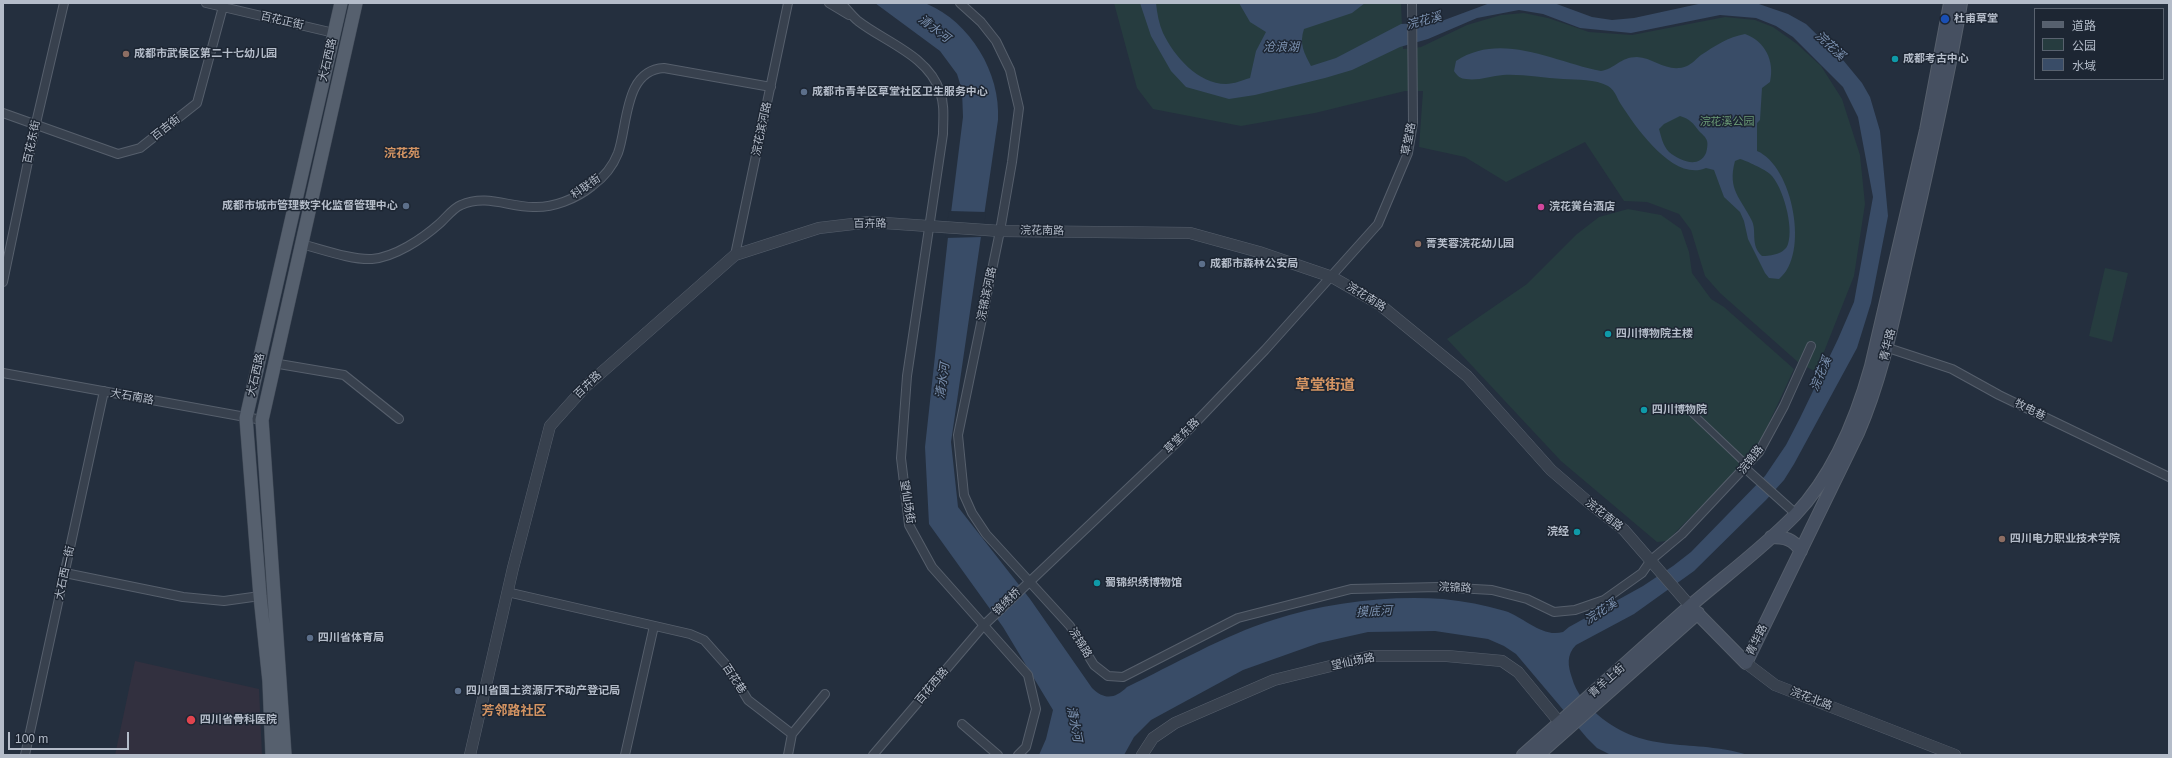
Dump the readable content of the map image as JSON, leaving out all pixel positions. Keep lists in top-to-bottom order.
{
  "streets": {
    "main road": [
      "大石西路",
      "青华路",
      "青羊上街",
      "浣花北路"
    ],
    "street": [
      "百花正街",
      "百吉街",
      "浣花滨河路",
      "草堂路",
      "百花东街",
      "科联街",
      "百卉路",
      "浣花南路",
      "浣锦滨河路",
      "大石南路",
      "牧电巷",
      "草堂东路",
      "浣锦路",
      "望仙场街",
      "大石西一街",
      "锦绣桥",
      "望仙场路",
      "百花巷",
      "百花西路"
    ]
  },
  "crossings": [
    ["百花正街", "大石西路"],
    ["百花正街", "百吉街"],
    ["大石西路", "科联街"],
    ["大石西路", "大石南路"],
    ["百吉街", "百花东街"],
    ["浣花滨河路", "科联街"],
    ["浣花滨河路", "百卉路"],
    ["草堂路", "浣花南路"],
    ["草堂路", "草堂东路"],
    ["百卉路", "浣花南路"],
    ["百卉路", "望仙场街"],
    ["百卉路", "百花巷"],
    ["浣花南路", "浣锦滨河路"],
    ["浣花南路", "青华路"],
    ["浣花南路", "草堂东路"],
    ["浣花南路", "浣锦路"],
    ["浣花南路", "望仙场街"],
    ["浣花南路", "青羊上街"],
    ["浣花南路", "浣花北路"],
    ["浣锦滨河路", "草堂东路"],
    ["浣锦滨河路", "浣锦路"],
    ["青华路", "牧电巷"],
    ["青华路", "青羊上街"],
    ["青华路", "浣花北路"],
    ["大石南路", "大石西一街"],
    ["草堂东路", "浣锦路"],
    ["草堂东路", "锦绣桥"],
    ["望仙场街", "百花西路"],
    ["锦绣桥", "百花西路"],
    ["望仙场路", "青羊上街"],
    ["青羊上街", "浣花北路"]
  ],
  "districts": ["浣花苑", "草堂街道", "芳邻路社区"],
  "water": [
    "浣花溪",
    "清水河",
    "沧浪湖",
    "摸底河"
  ],
  "parks": ["浣花溪公园"],
  "places": [
    "杜甫草堂",
    "成都市武侯区第二十七幼儿园",
    "成都考古中心",
    "成都市青羊区草堂社区卫生服务中心",
    "成都市城市管理数字化监督管理中心",
    "浣花黉台酒店",
    "菁芙蓉浣花幼儿园",
    "成都市森林公安局",
    "四川博物院主楼",
    "四川博物院",
    "浣经",
    "四川电力职业技术学院",
    "蜀锦织绣博物馆",
    "四川省体育局",
    "四川省国土资源厅不动产登记局",
    "四川省骨科医院"
  ],
  "legend": ["道路", "公园", "水域"],
  "scale_bar": "100 m"
}
